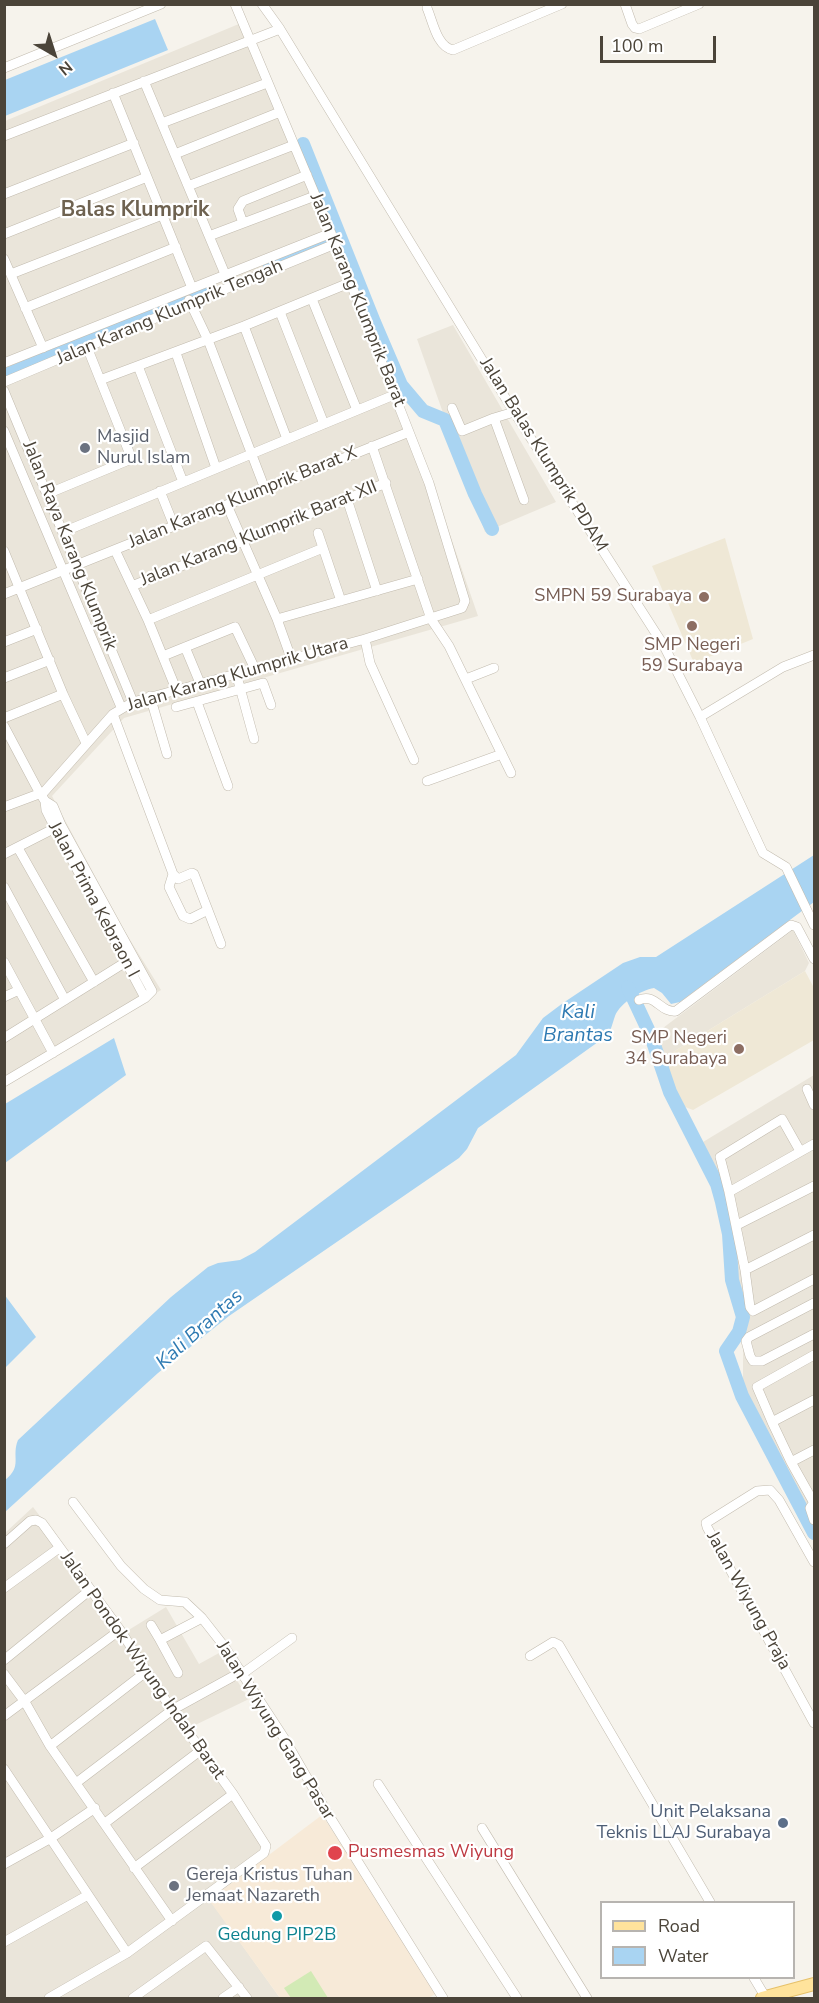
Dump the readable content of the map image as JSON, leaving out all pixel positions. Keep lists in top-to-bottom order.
{
  "streets": {
    "street": [
      "Jalan Karang Klumprik Barat",
      "Jalan Karang Klumprik Tengah",
      "Jalan Balas Klumprik PDAM",
      "Jalan Karang Klumprik Barat X",
      "Jalan Karang Klumprik Barat XII",
      "Jalan Raya Karang Klumprik",
      "Jalan Karang Klumprik Utara",
      "Jalan Prima Kebraon I",
      "Jalan Wiyung Praja",
      "Jalan Pondok Wiyung Indah Barat",
      "Jalan Wiyung Gang Pasar"
    ]
  },
  "crossings": [
    ["Jalan Karang Klumprik Barat", "Jalan Karang Klumprik Tengah"],
    ["Jalan Karang Klumprik Barat", "Jalan Karang Klumprik Barat X"],
    ["Jalan Karang Klumprik Barat", "Jalan Karang Klumprik Utara"],
    ["Jalan Karang Klumprik Barat X", "Jalan Raya Karang Klumprik"],
    ["Jalan Raya Karang Klumprik", "Jalan Karang Klumprik Utara"],
    ["Jalan Karang Klumprik Utara", "Jalan Prima Kebraon I"]
  ],
  "districts": ["Balas Klumprik"],
  "water": ["Kali Brantas"],
  "places": [
    "Masjid Nurul Islam",
    "SMPN 59 Surabaya",
    "SMP Negeri 59 Surabaya",
    "SMP Negeri 34 Surabaya",
    "Unit Pelaksana Teknis LLAJ Surabaya",
    "Pusmesmas Wiyung",
    "Gereja Kristus Tuhan Jemaat Nazareth",
    "Gedung PIP2B"
  ],
  "legend": ["Road", "Water"],
  "scale_bar": "100 m",
  "north": "bottom right"
}
